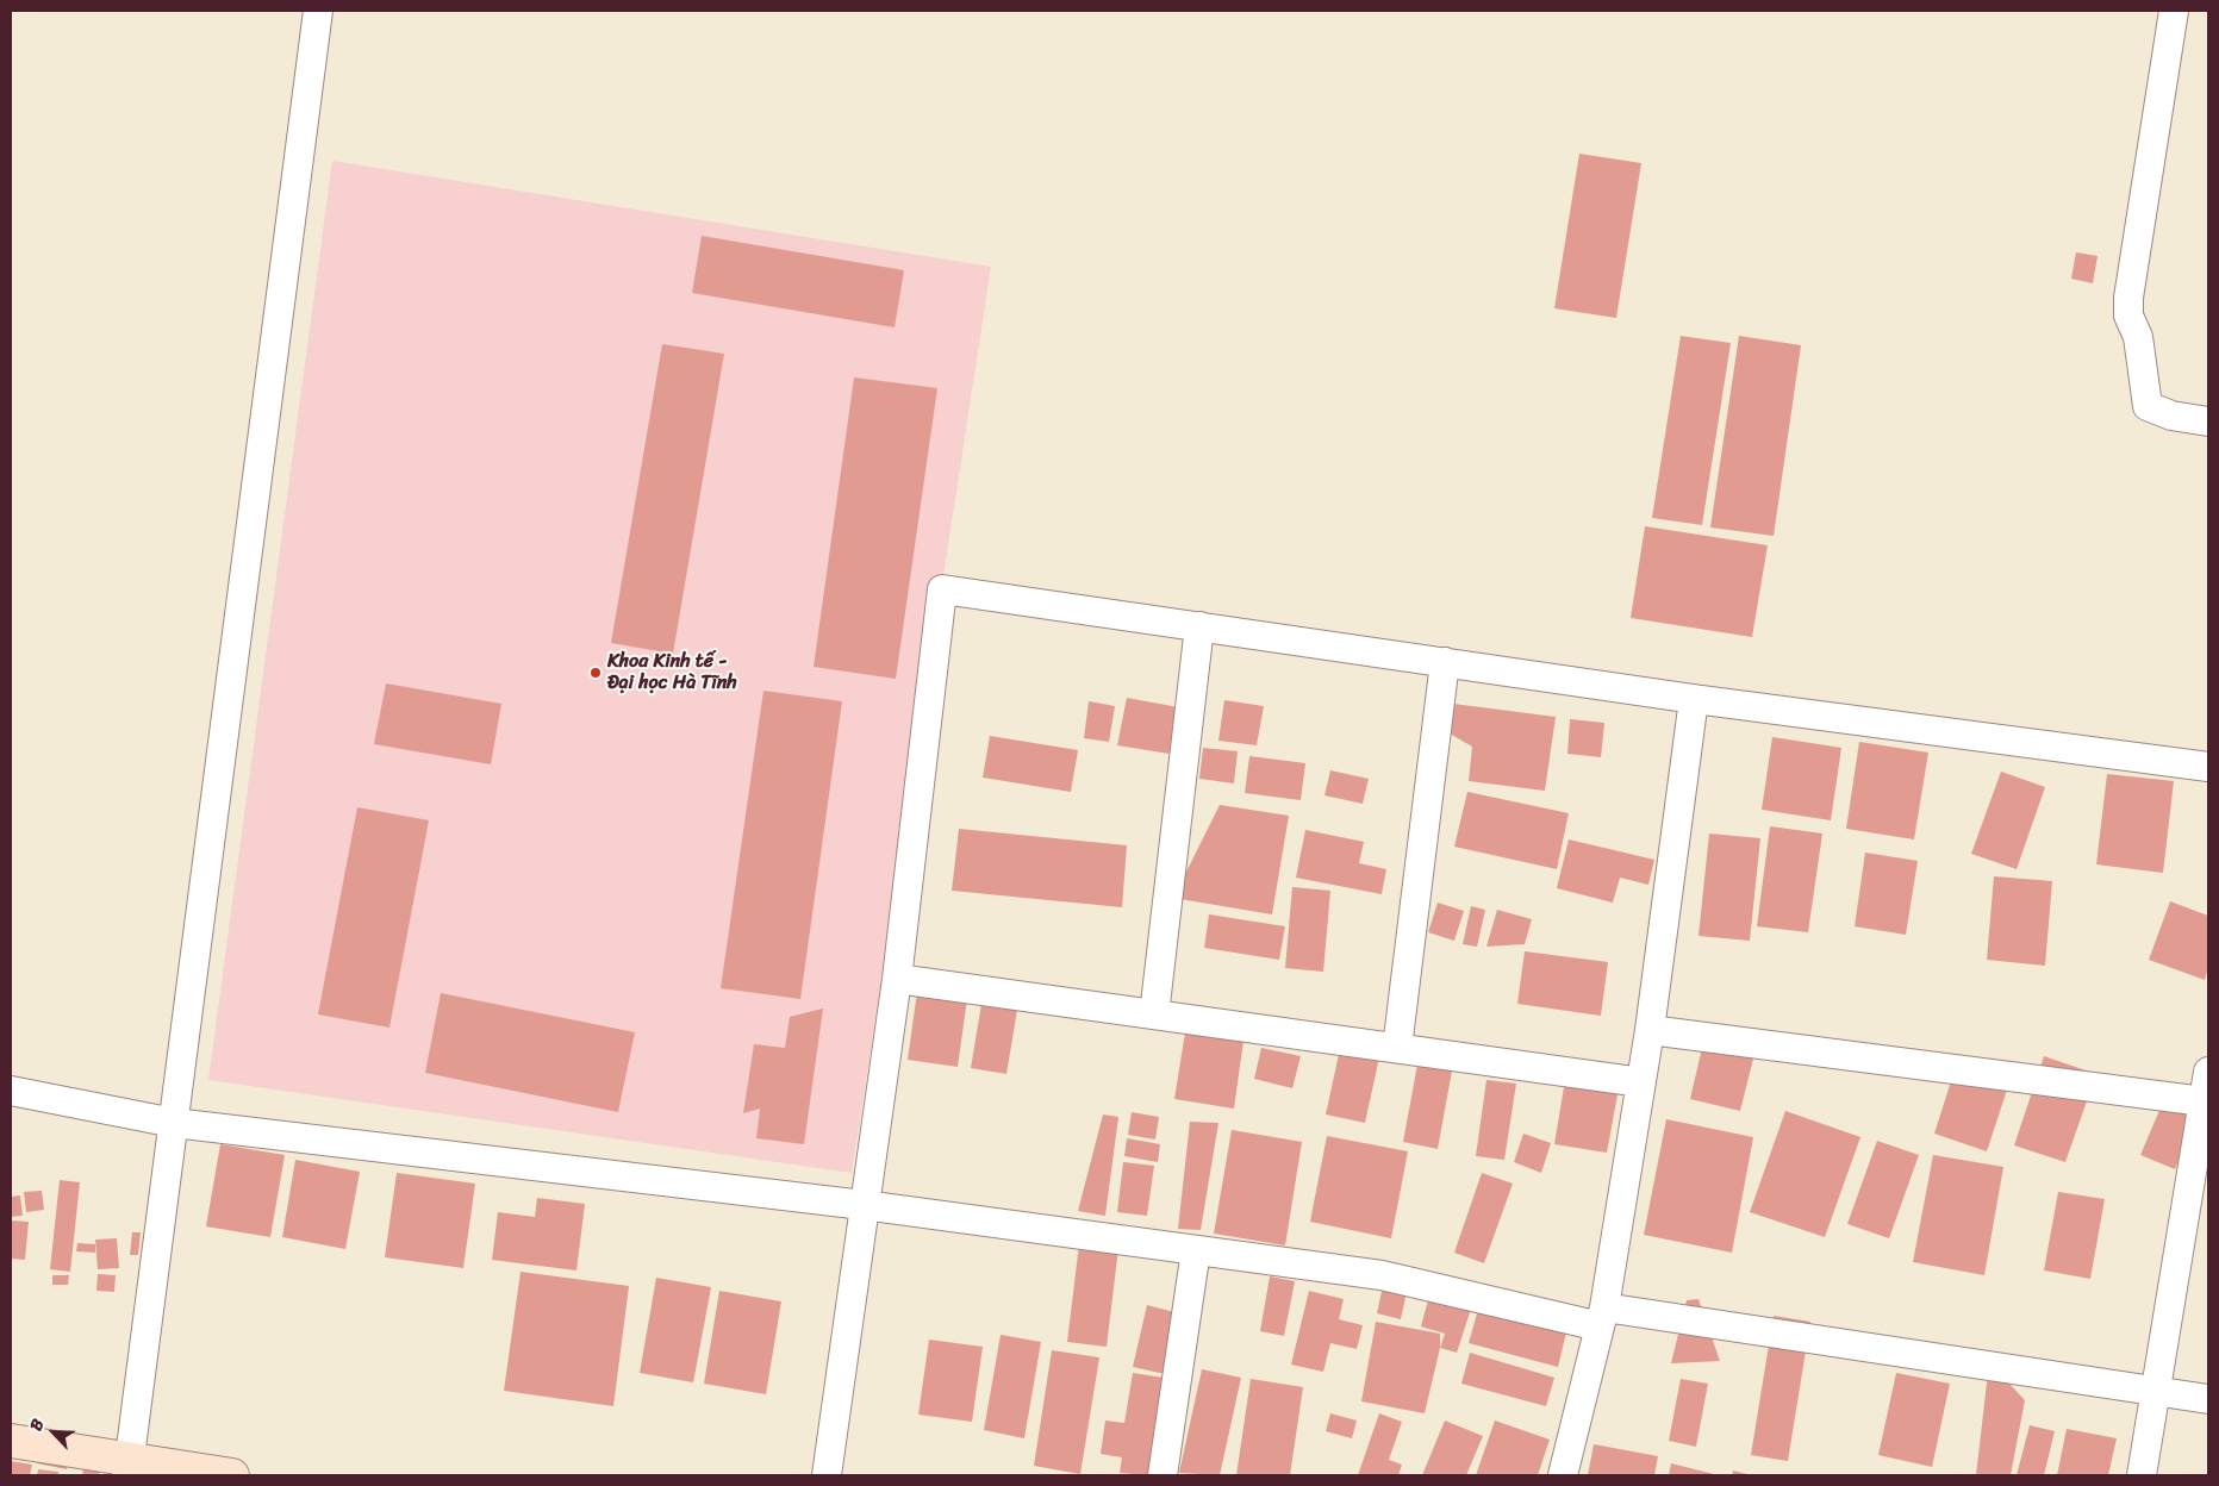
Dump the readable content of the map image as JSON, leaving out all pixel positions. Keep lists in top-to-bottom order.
{
  "places": ["Khoa Kinh tế - Đại học Hà Tĩnh"],
  "north": "top left"
}
